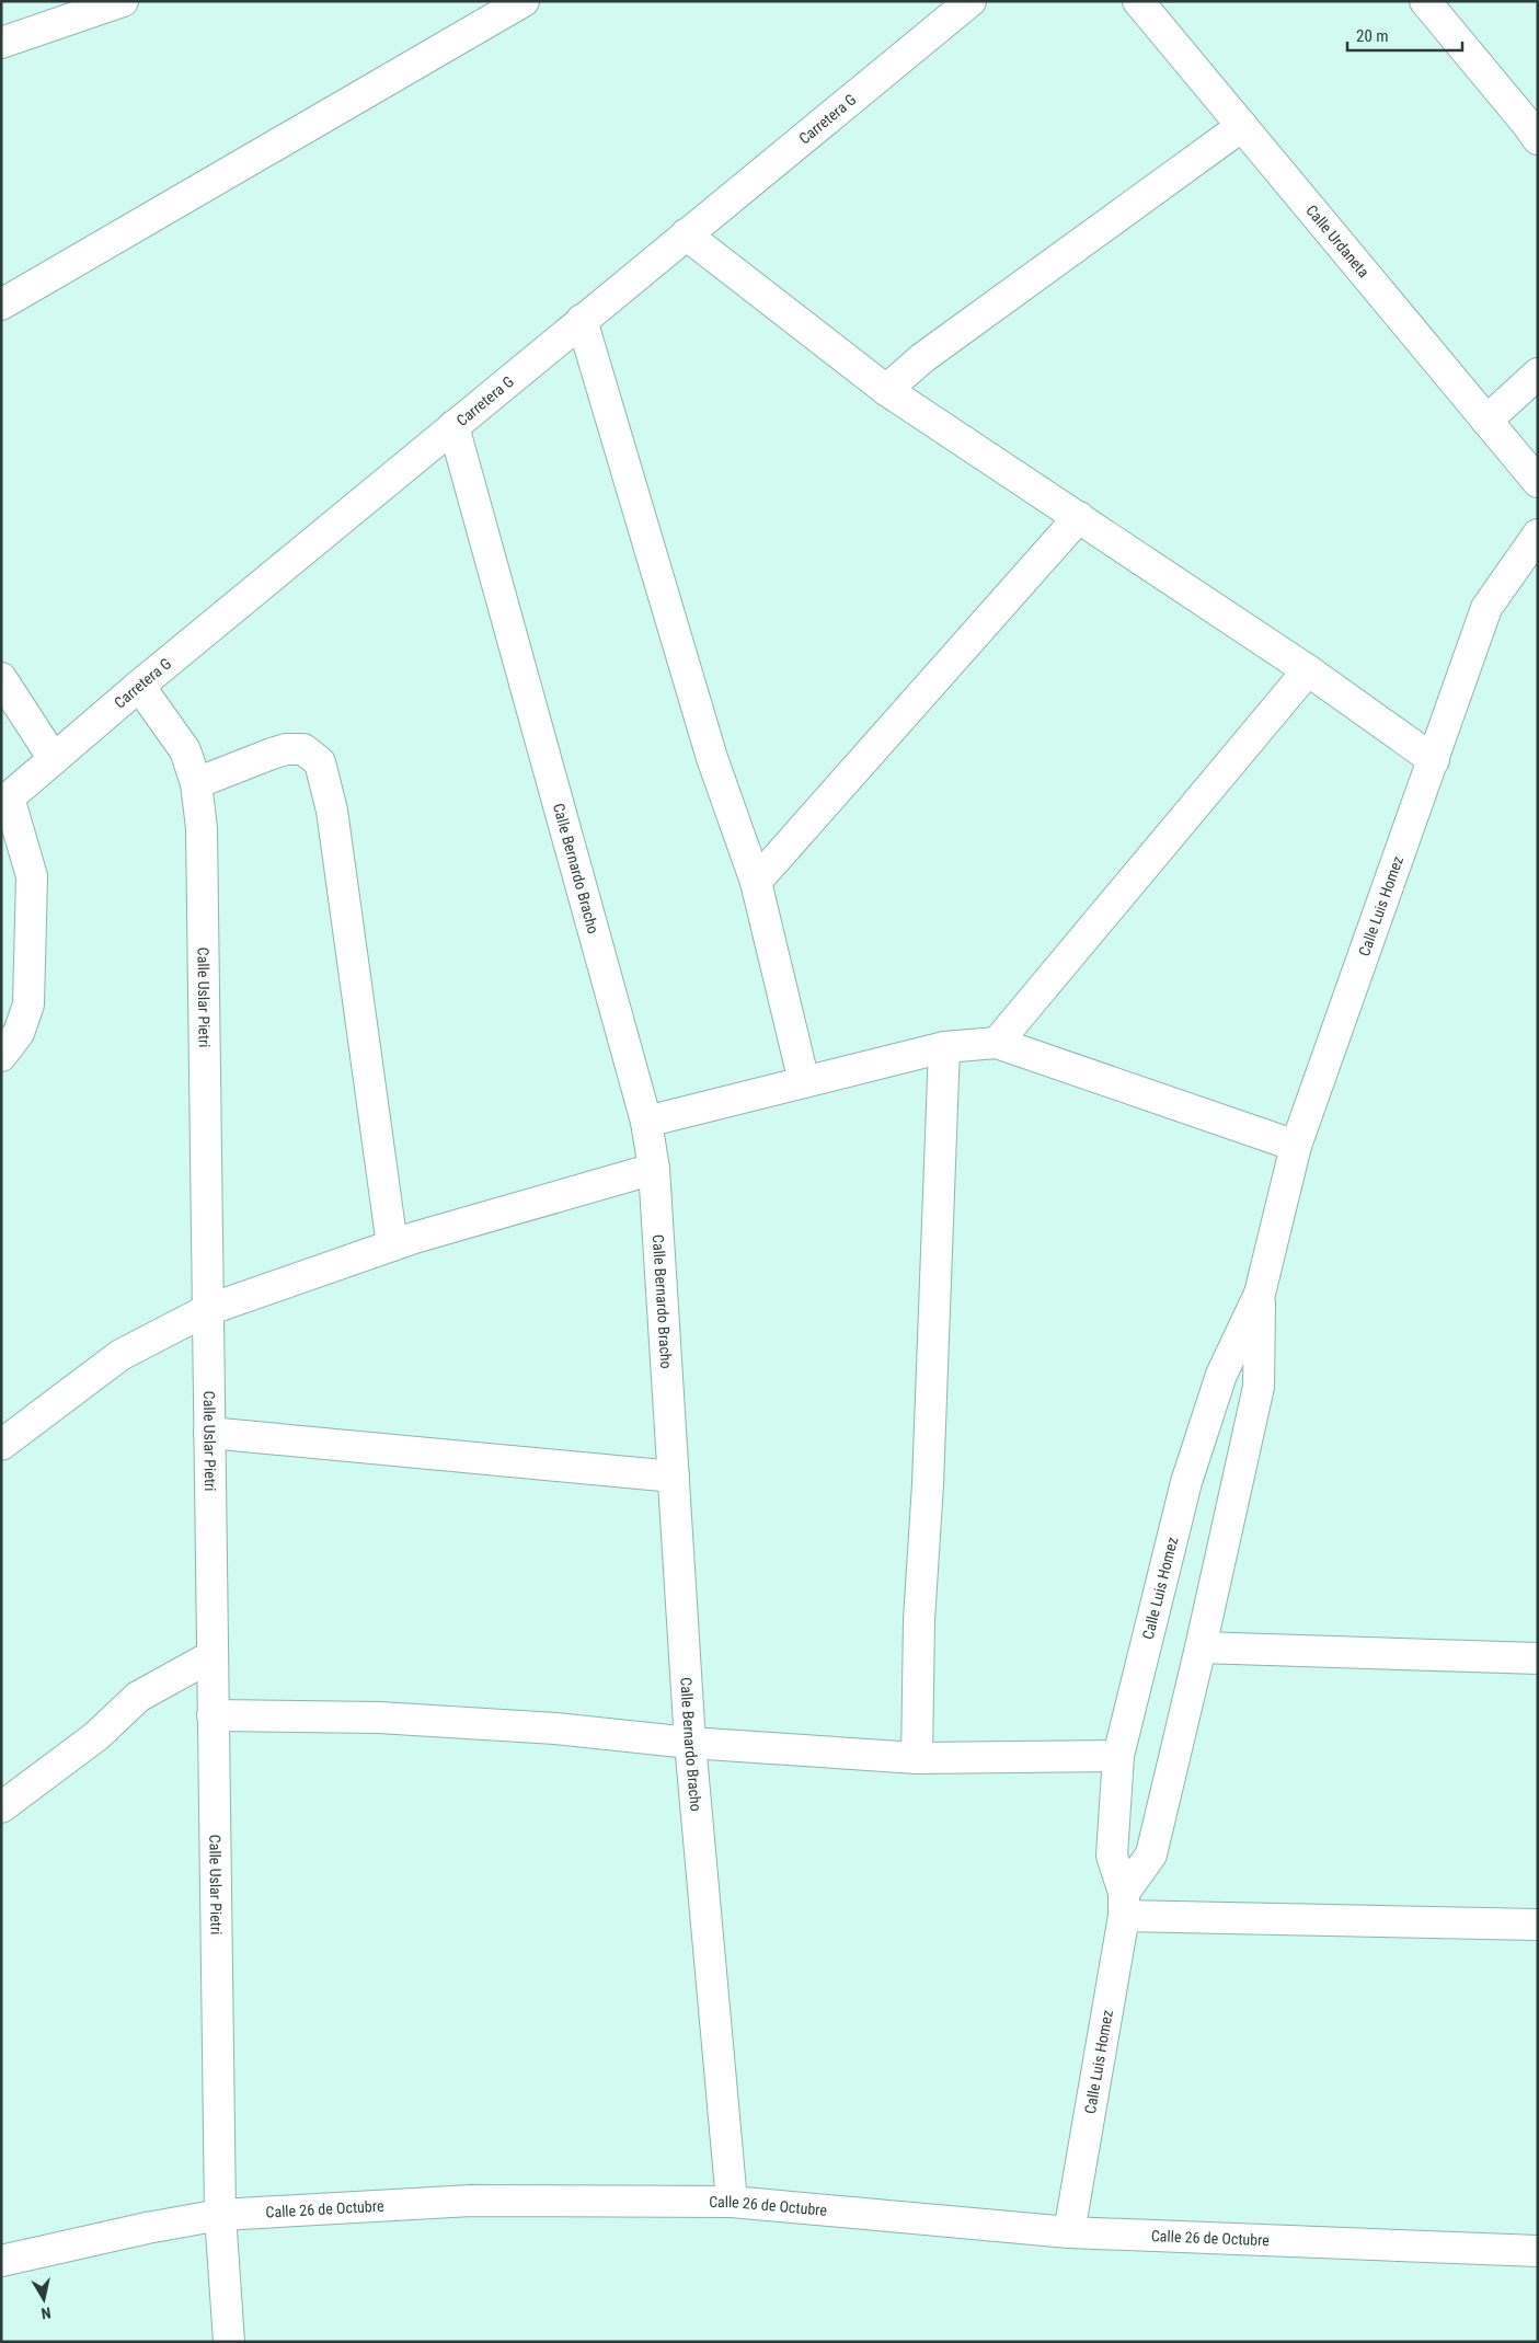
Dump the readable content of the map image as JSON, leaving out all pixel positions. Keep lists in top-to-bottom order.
{
  "streets": {
    "street": [
      "Carretera G",
      "Calle Urdaneta",
      "Calle Bernardo Bracho",
      "Calle Luis Homez",
      "Calle Uslar Pietri",
      "Calle 26 de Octubre"
    ]
  },
  "crossings": [
    ["Carretera G", "Calle Bernardo Bracho"],
    ["Carretera G", "Calle Uslar Pietri"],
    ["Calle Bernardo Bracho", "Calle 26 de Octubre"],
    ["Calle Luis Homez", "Calle 26 de Octubre"],
    ["Calle Uslar Pietri", "Calle 26 de Octubre"]
  ],
  "scale_bar": "20 m",
  "north": "bottom"
}
